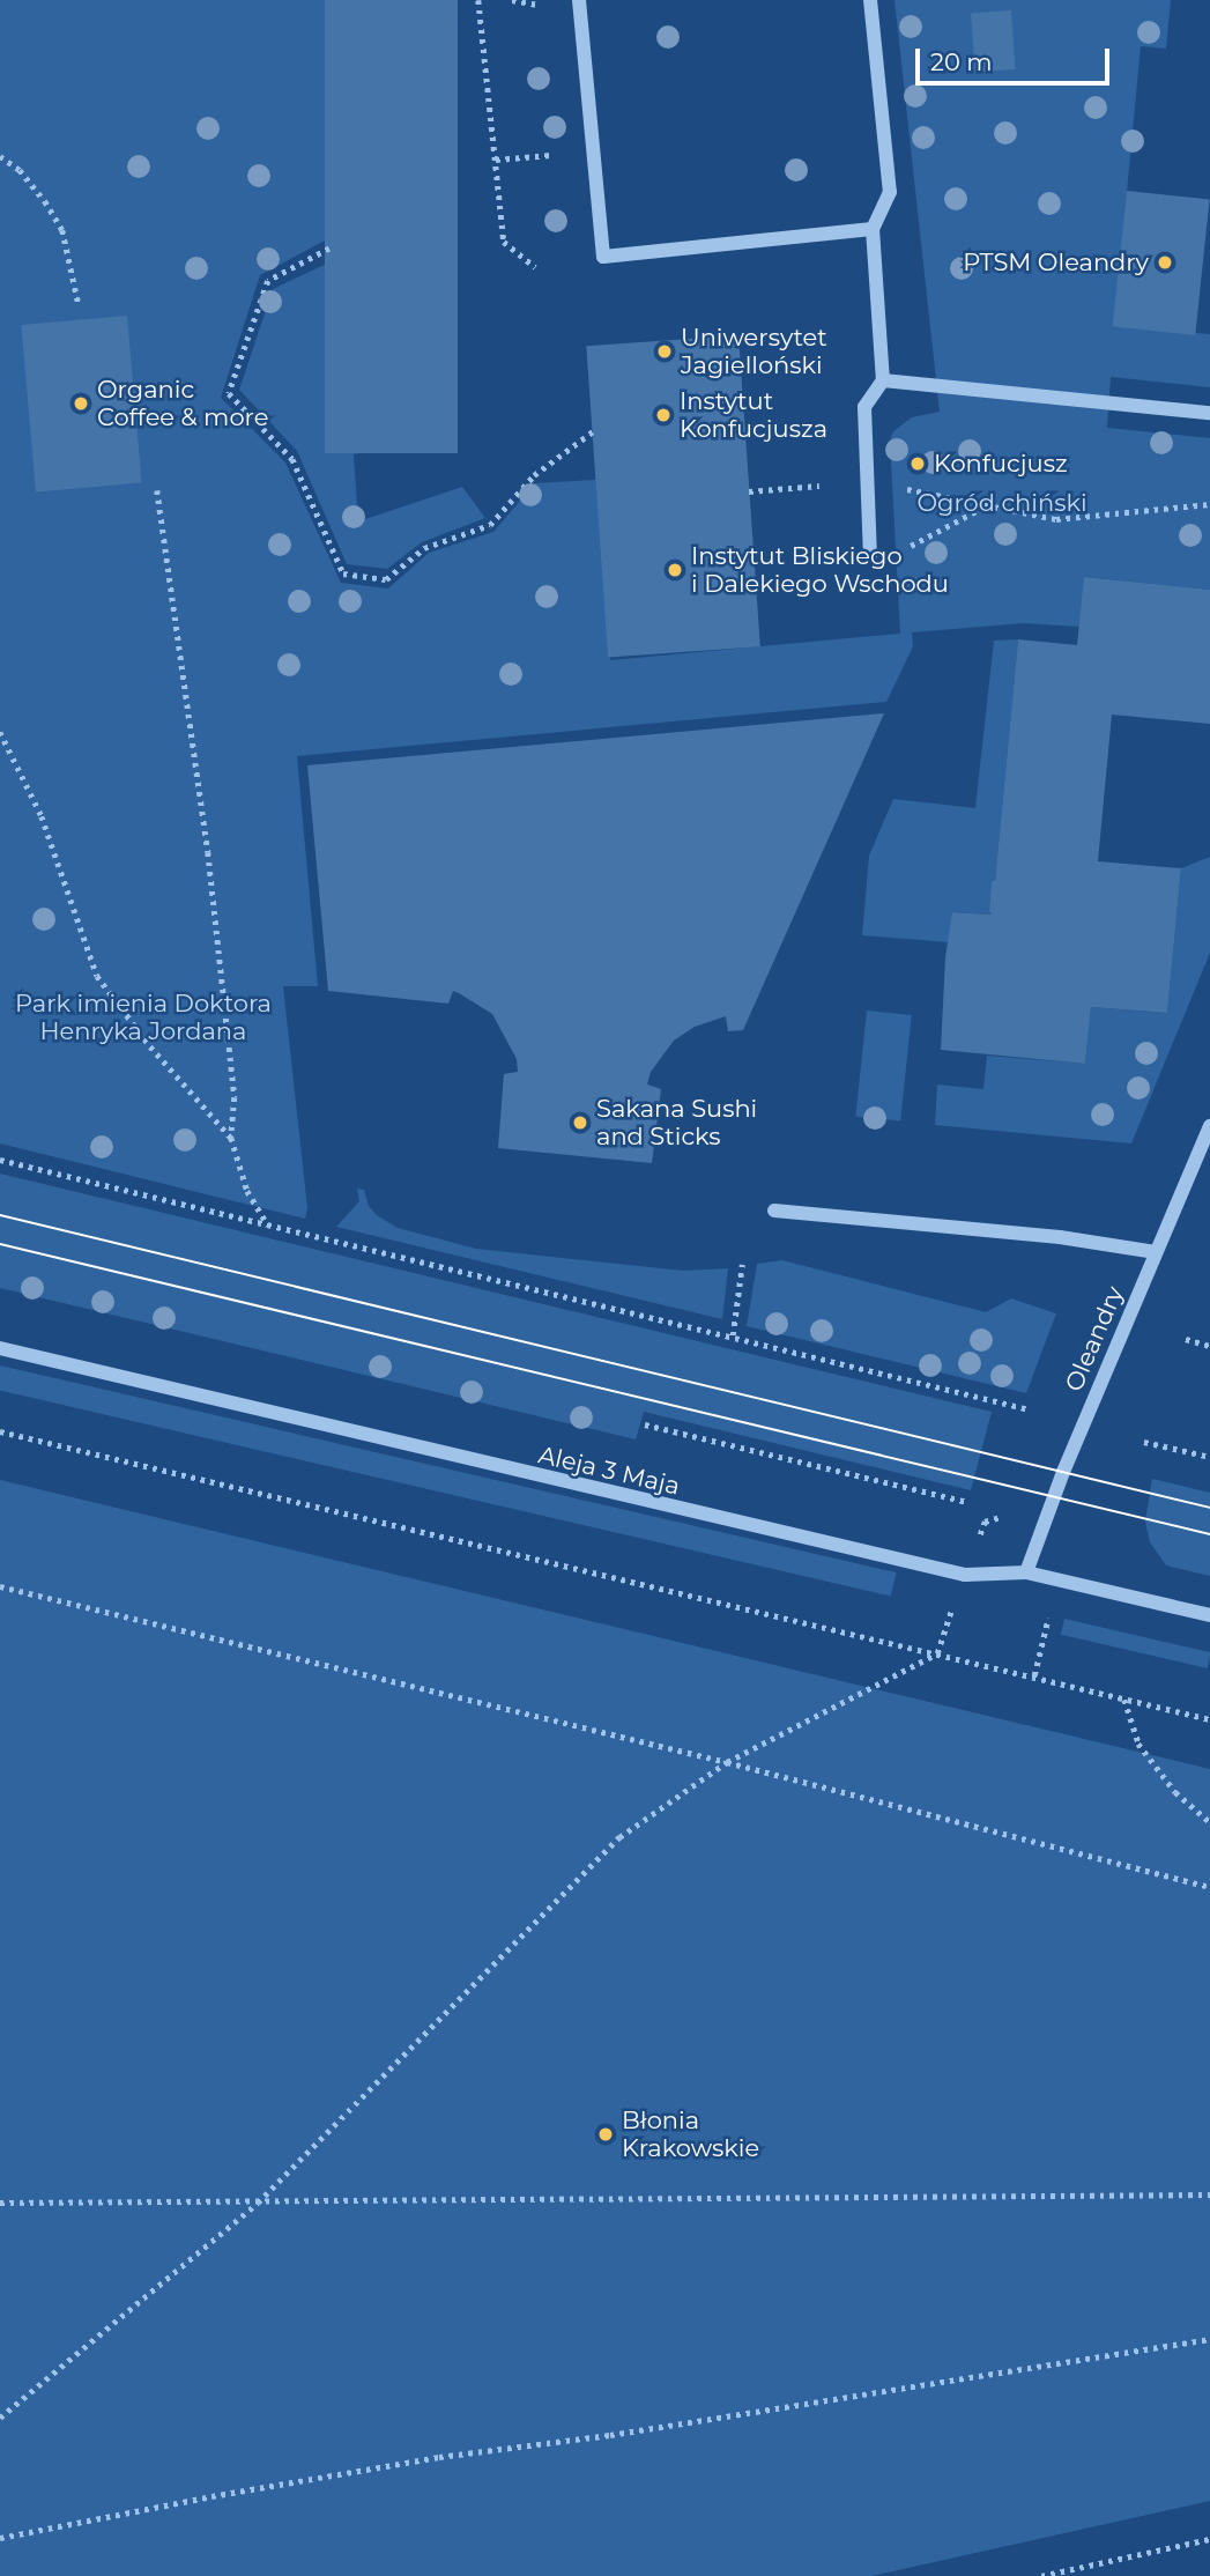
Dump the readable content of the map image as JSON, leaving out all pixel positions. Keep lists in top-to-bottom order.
{
  "streets": {
    "street": ["Oleandry", "Aleja 3 Maja"]
  },
  "crossings": [
    ["Oleandry", "Aleja 3 Maja"]
  ],
  "parks": ["Ogród chiński", "Park imienia Doktora Henryka Jordana"],
  "places": [
    "PTSM Oleandry",
    "Uniwersytet Jagielloński",
    "Organic Coffee & more",
    "Instytut Konfucjusza",
    "Konfucjusz",
    "Instytut Bliskiego i Dalekiego Wschodu",
    "Sakana Sushi and Sticks",
    "Błonia Krakowskie"
  ],
  "scale_bar": "20 m"
}
